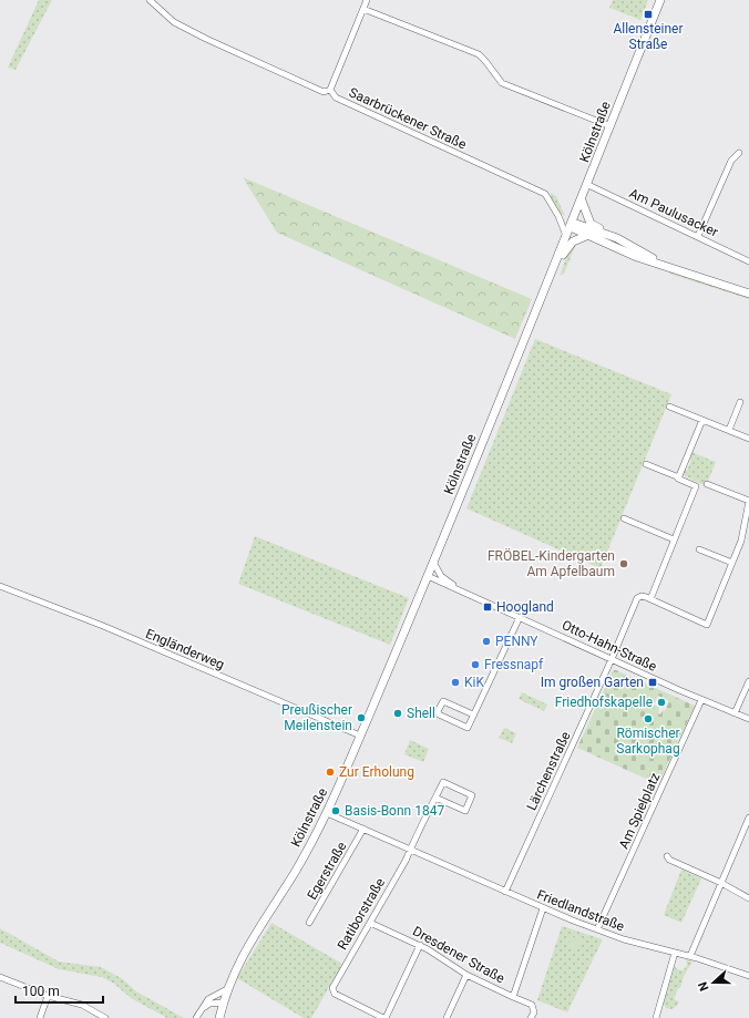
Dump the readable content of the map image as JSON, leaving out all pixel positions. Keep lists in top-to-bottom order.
{
  "streets": {
    "main road": ["Kölnstraße"],
    "street": [
      "Saarbrückener Straße",
      "Am Paulusacker",
      "Otto-Hahn-Straße",
      "Engländerweg",
      "Lärchenstraße",
      "Am Spielplatz",
      "Egerstraße",
      "Friedlandstraße",
      "Ratiborstraße",
      "Dresdener Straße"
    ]
  },
  "crossings": [
    ["Saarbrückener Straße", "Kölnstraße"],
    ["Kölnstraße", "Am Paulusacker"],
    ["Kölnstraße", "Otto-Hahn-Straße"],
    ["Kölnstraße", "Engländerweg"],
    ["Kölnstraße", "Friedlandstraße"],
    ["Otto-Hahn-Straße", "Lärchenstraße"],
    ["Otto-Hahn-Straße", "Am Spielplatz"],
    ["Lärchenstraße", "Friedlandstraße"],
    ["Am Spielplatz", "Friedlandstraße"],
    ["Egerstraße", "Friedlandstraße"],
    ["Friedlandstraße", "Ratiborstraße"],
    ["Ratiborstraße", "Dresdener Straße"]
  ],
  "places": {
    "transit": ["Allensteiner Straße", "Hoogland", "Im großen Garten"],
    "other": [
      "FRÖBEL-Kindergarten Am Apfelbaum",
      "PENNY",
      "Fressnapf",
      "KiK",
      "Friedhofskapelle",
      "Shell",
      "Preußischer Meilenstein",
      "Römischer Sarkophag",
      "Zur Erholung",
      "Basis-Bonn 1847"
    ]
  },
  "scale_bar": "100 m",
  "north": "left"
}
